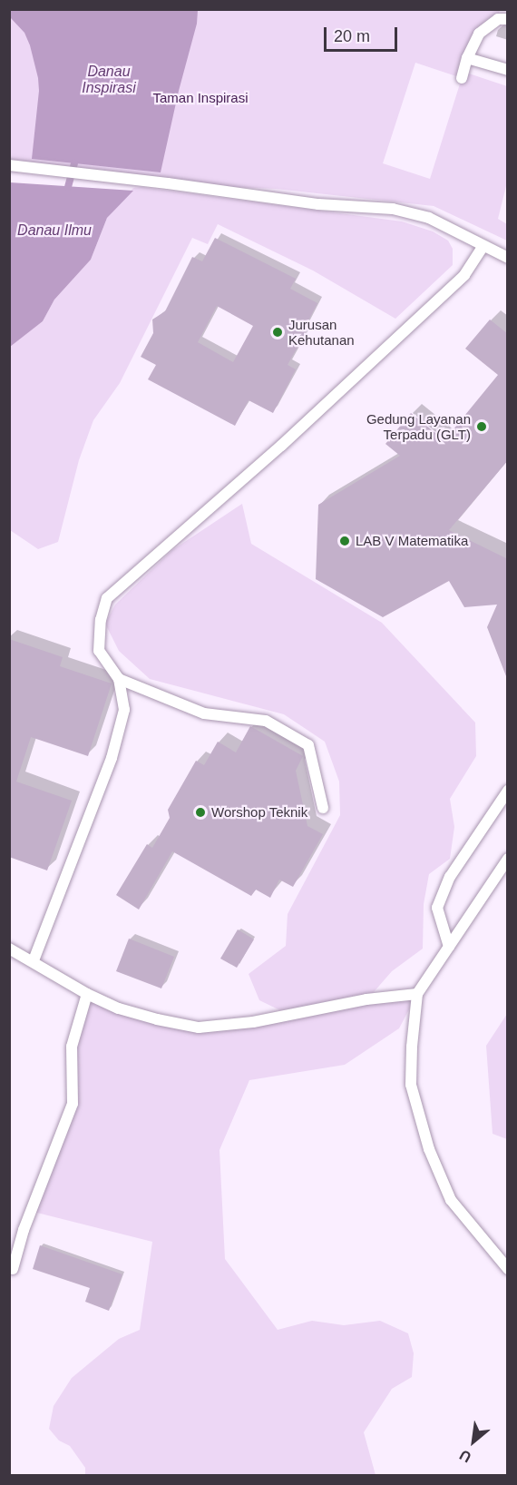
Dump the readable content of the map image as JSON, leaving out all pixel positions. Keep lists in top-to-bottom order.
{
  "water": ["Danau Inspirasi", "Danau Ilmu"],
  "parks": ["Taman Inspirasi"],
  "places": [
    "Jurusan Kehutanan",
    "Gedung Layanan Terpadu (GLT)",
    "LAB V Matematika",
    "Worshop Teknik"
  ],
  "scale_bar": "20 m",
  "north": "bottom left"
}
